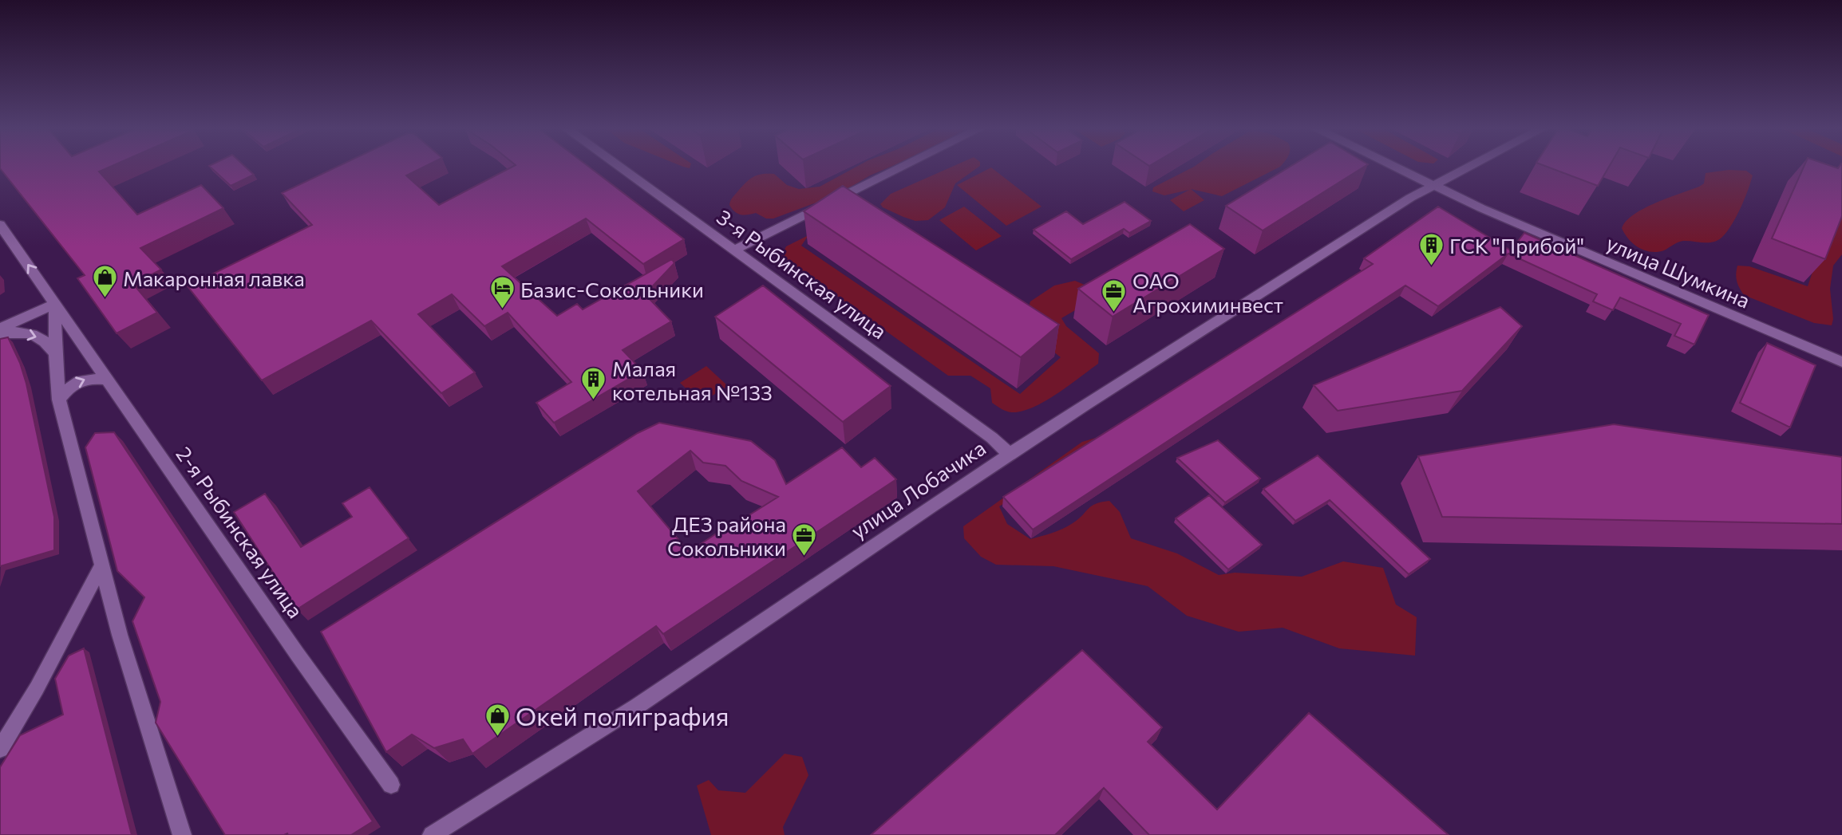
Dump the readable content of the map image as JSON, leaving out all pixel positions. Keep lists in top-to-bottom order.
{
  "streets": {
    "street": [
      "улица Шумкина",
      "3-я Рыбинская улица",
      "улица Лобачика",
      "2-я Рыбинская улица"
    ]
  },
  "crossings": [
    ["улица Шумкина", "улица Лобачика"],
    ["3-я Рыбинская улица", "улица Лобачика"]
  ],
  "places": {
    "building": ["ГСК \"Прибой\"", "Малая котельная №133"],
    "shop": ["Макаронная лавка", "Окей полиграфия"],
    "hotel": ["Базис-Сокольники"],
    "office": ["ОАО Агрохиминвест", "ДЕЗ района Сокольники"]
  }
}
